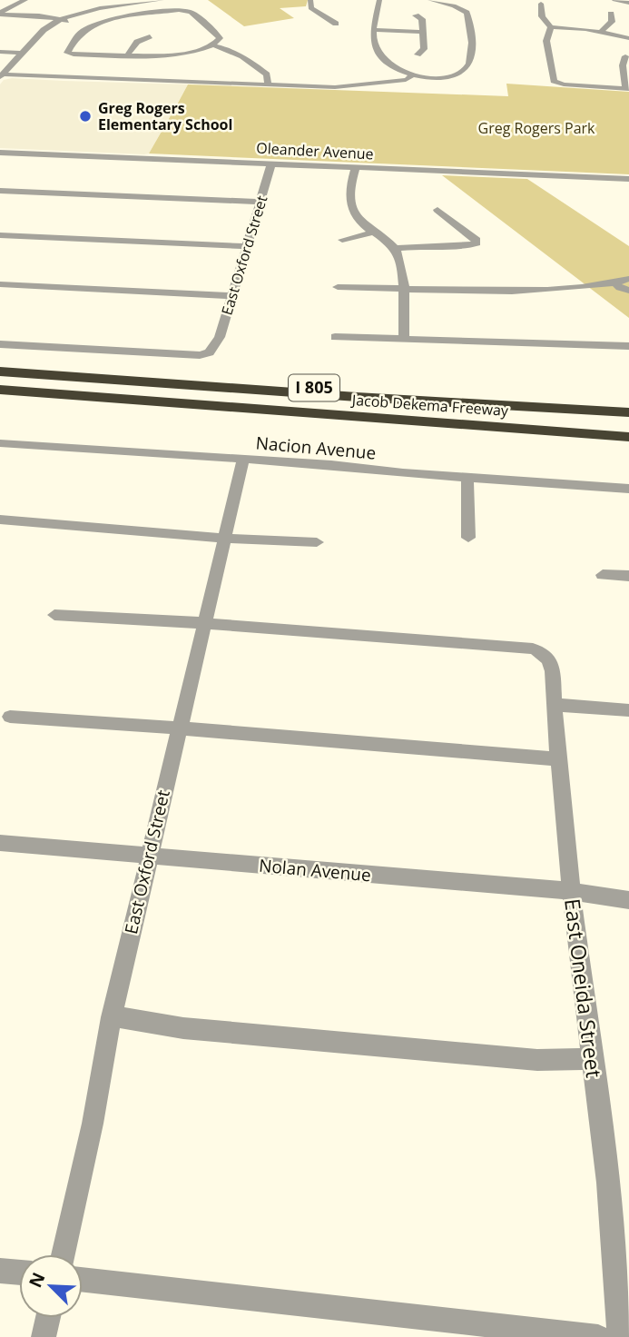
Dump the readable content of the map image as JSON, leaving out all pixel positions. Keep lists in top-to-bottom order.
{
  "streets": {
    "highway": ["I 805", "Jacob Dekema Freeway"],
    "street": [
      "Oleander Avenue",
      "East Oxford Street",
      "Nacion Avenue",
      "Nolan Avenue",
      "East Oneida Street"
    ]
  },
  "crossings": [
    ["Oleander Avenue", "East Oxford Street"],
    ["East Oxford Street", "Nacion Avenue"],
    ["East Oxford Street", "Nolan Avenue"],
    ["East Oxford Street", "East Oneida Street"],
    ["Nolan Avenue", "East Oneida Street"]
  ],
  "parks": ["Greg Rogers Park"],
  "places": ["Greg Rogers Elementary School"],
  "north": "top left"
}
